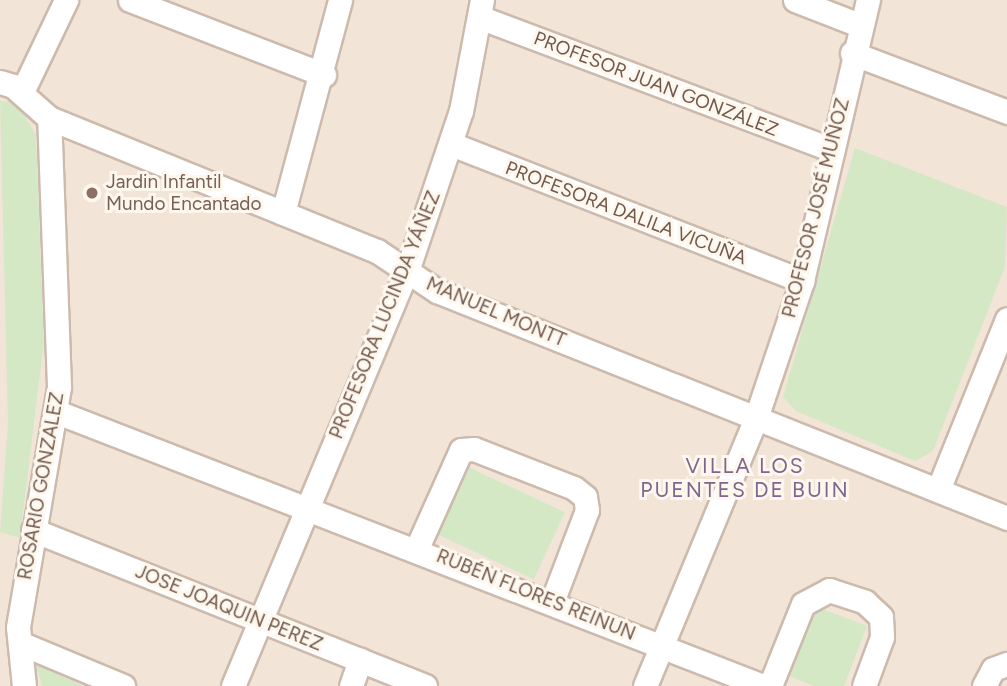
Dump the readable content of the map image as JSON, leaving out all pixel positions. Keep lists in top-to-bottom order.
{
  "streets": {
    "street": [
      "PROFESOR JUAN GONZÁLEZ",
      "PROFESOR JOSÉ MUÑOZ",
      "PROFESORA DALILA VICUÑA",
      "MANUEL MONTT",
      "PROFESORA LUCINDA YÁÑEZ",
      "ROSARIO GONZALEZ",
      "RUBÉN FLORES REINUN",
      "JOSE JOAQUIN PEREZ"
    ]
  },
  "crossings": [
    ["PROFESOR JUAN GONZÁLEZ", "PROFESOR JOSÉ MUÑOZ"],
    ["PROFESOR JUAN GONZÁLEZ", "PROFESORA LUCINDA YÁÑEZ"],
    ["PROFESOR JOSÉ MUÑOZ", "PROFESORA DALILA VICUÑA"],
    ["PROFESOR JOSÉ MUÑOZ", "MANUEL MONTT"],
    ["PROFESOR JOSÉ MUÑOZ", "RUBÉN FLORES REINUN"],
    ["PROFESORA DALILA VICUÑA", "PROFESORA LUCINDA YÁÑEZ"],
    ["MANUEL MONTT", "PROFESORA LUCINDA YÁÑEZ"],
    ["MANUEL MONTT", "ROSARIO GONZALEZ"],
    ["PROFESORA LUCINDA YÁÑEZ", "RUBÉN FLORES REINUN"],
    ["PROFESORA LUCINDA YÁÑEZ", "JOSE JOAQUIN PEREZ"],
    ["ROSARIO GONZALEZ", "RUBÉN FLORES REINUN"],
    ["ROSARIO GONZALEZ", "JOSE JOAQUIN PEREZ"]
  ],
  "districts": ["VILLA LOS PUENTES DE BUIN"],
  "places": ["Jardin Infantil Mundo Encantado"]
}
